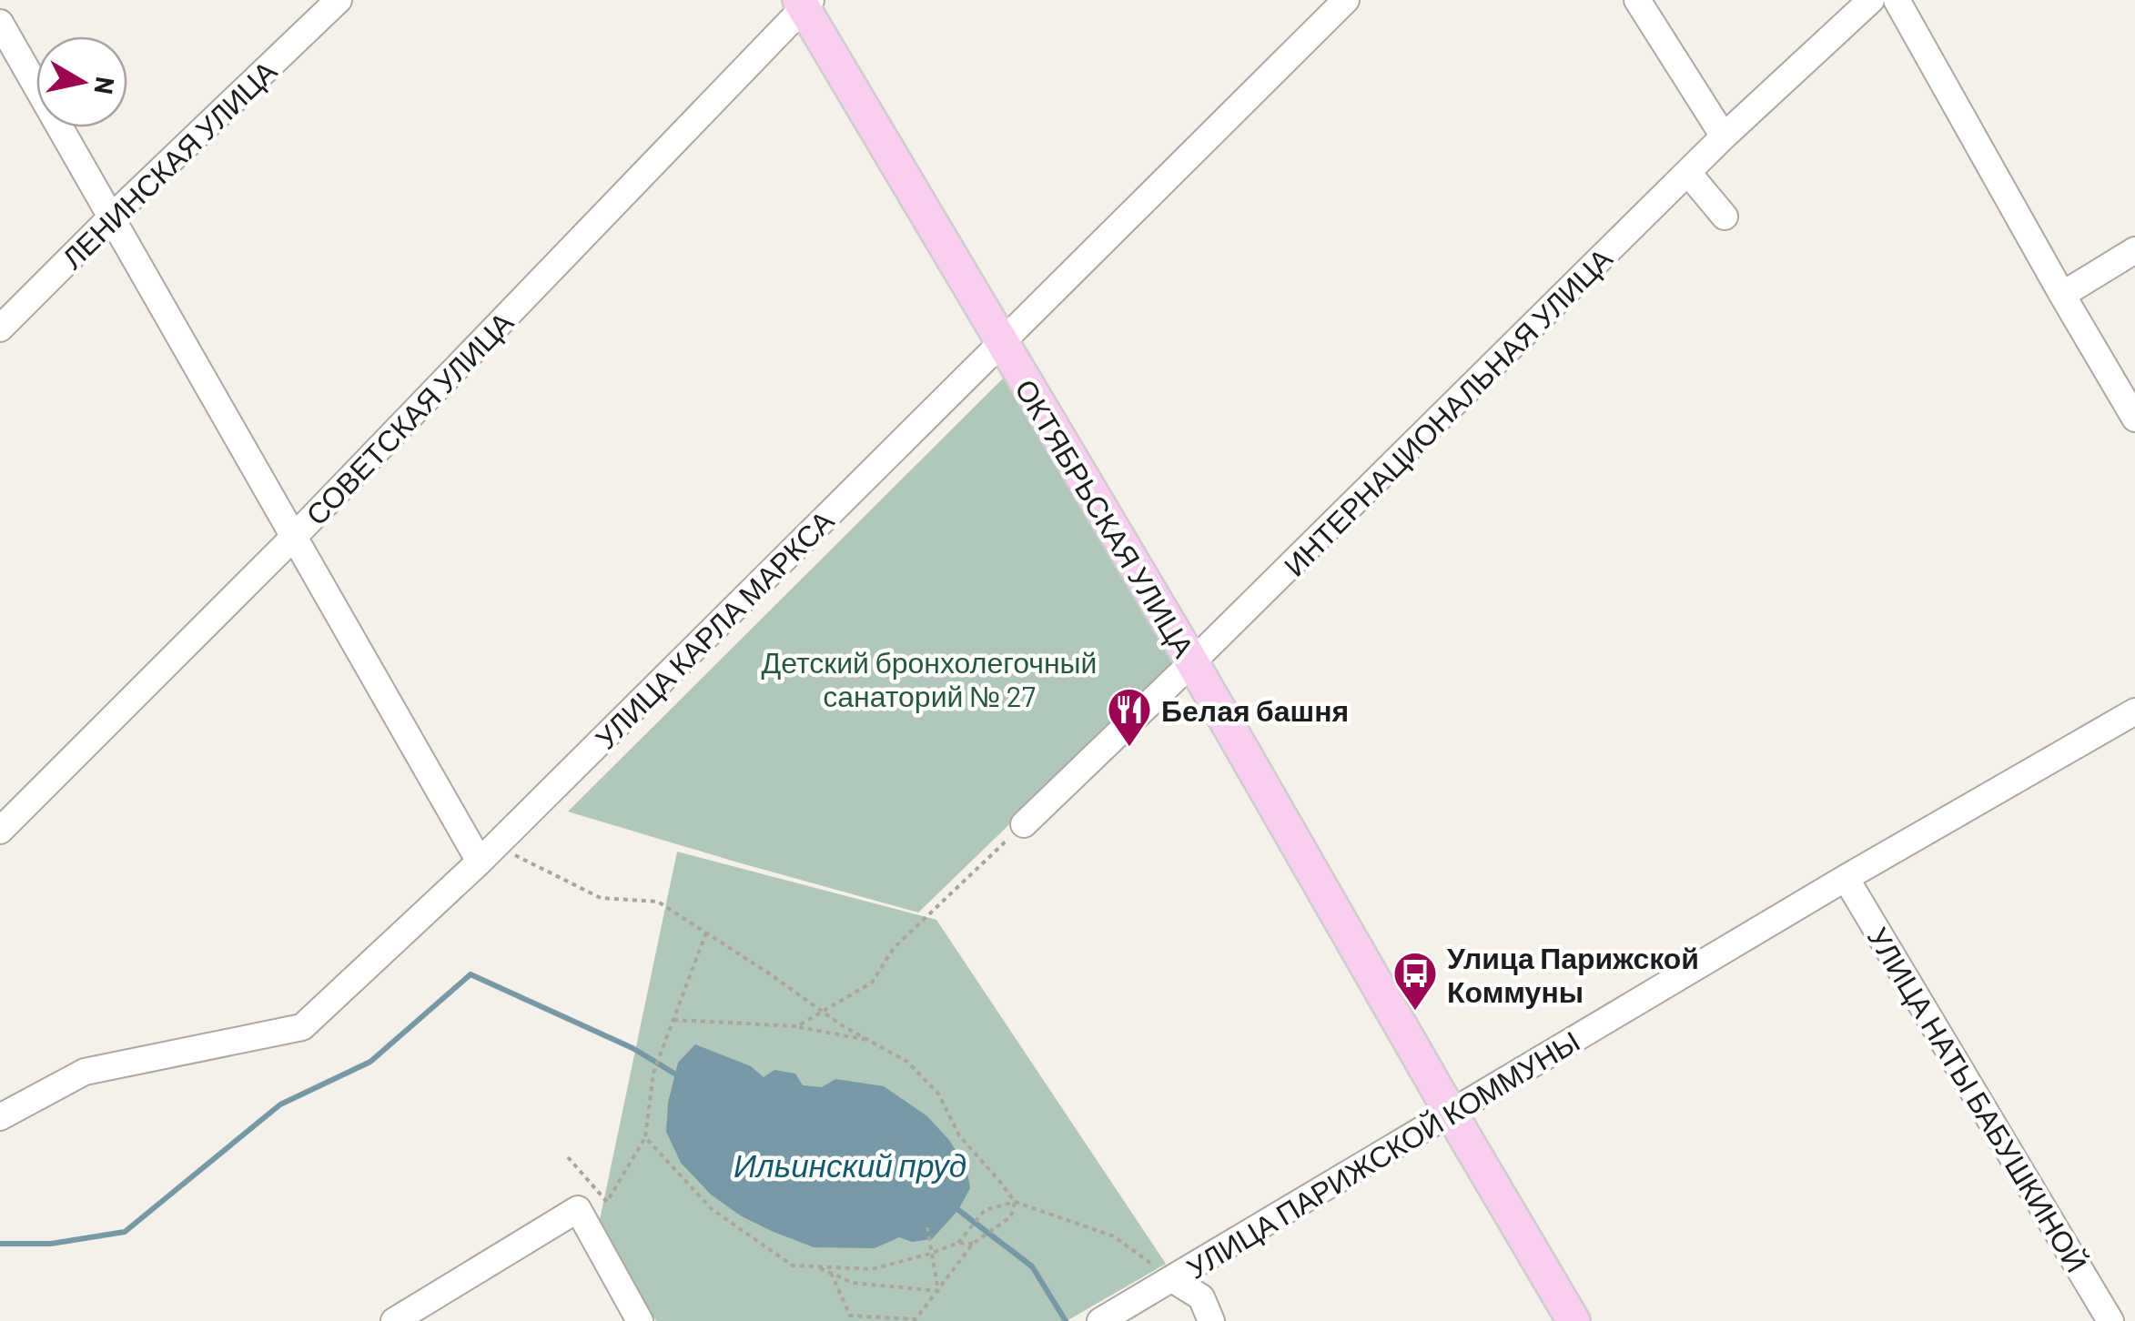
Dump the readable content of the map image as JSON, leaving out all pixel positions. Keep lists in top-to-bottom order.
{
  "streets": {
    "main road": ["ОКТЯБРЬСКАЯ УЛИЦА"],
    "street": [
      "ЛЕНИНСКАЯ УЛИЦА",
      "ИНТЕРНАЦИОНАЛЬНАЯ УЛИЦА",
      "СОВЕТСКАЯ УЛИЦА",
      "УЛИЦА КАРЛА МАРКСА",
      "УЛИЦА НАТЫ БАБУШКИНОЙ",
      "УЛИЦА ПАРИЖСКОЙ КОММУНЫ"
    ]
  },
  "crossings": [
    ["ИНТЕРНАЦИОНАЛЬНАЯ УЛИЦА", "ОКТЯБРЬСКАЯ УЛИЦА"],
    ["СОВЕТСКАЯ УЛИЦА", "ОКТЯБРЬСКАЯ УЛИЦА"],
    ["ОКТЯБРЬСКАЯ УЛИЦА", "УЛИЦА КАРЛА МАРКСА"],
    ["ОКТЯБРЬСКАЯ УЛИЦА", "УЛИЦА ПАРИЖСКОЙ КОММУНЫ"],
    ["УЛИЦА НАТЫ БАБУШКИНОЙ", "УЛИЦА ПАРИЖСКОЙ КОММУНЫ"]
  ],
  "water": ["Ильинский пруд"],
  "parks": ["Детский бронхолегочный санаторий № 27"],
  "places": {
    "restaurant": ["Белая башня"],
    "bus stop": ["Улица Парижской Коммуны"]
  },
  "north": "right"
}
